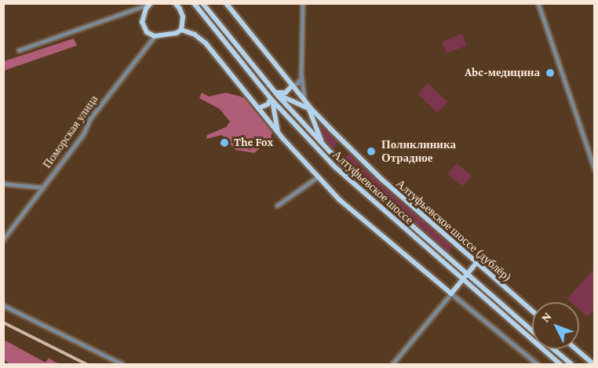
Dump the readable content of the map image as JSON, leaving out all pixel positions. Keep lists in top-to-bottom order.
{
  "streets": {
    "main road": ["Алтуфьевское шоссе", "Алтуфьевское шоссе (дублёр)"],
    "street": ["Поморская улица"]
  },
  "places": ["Abc-медицина", "The Fox", "Поликлиника Отрадное"],
  "north": "top left"
}
